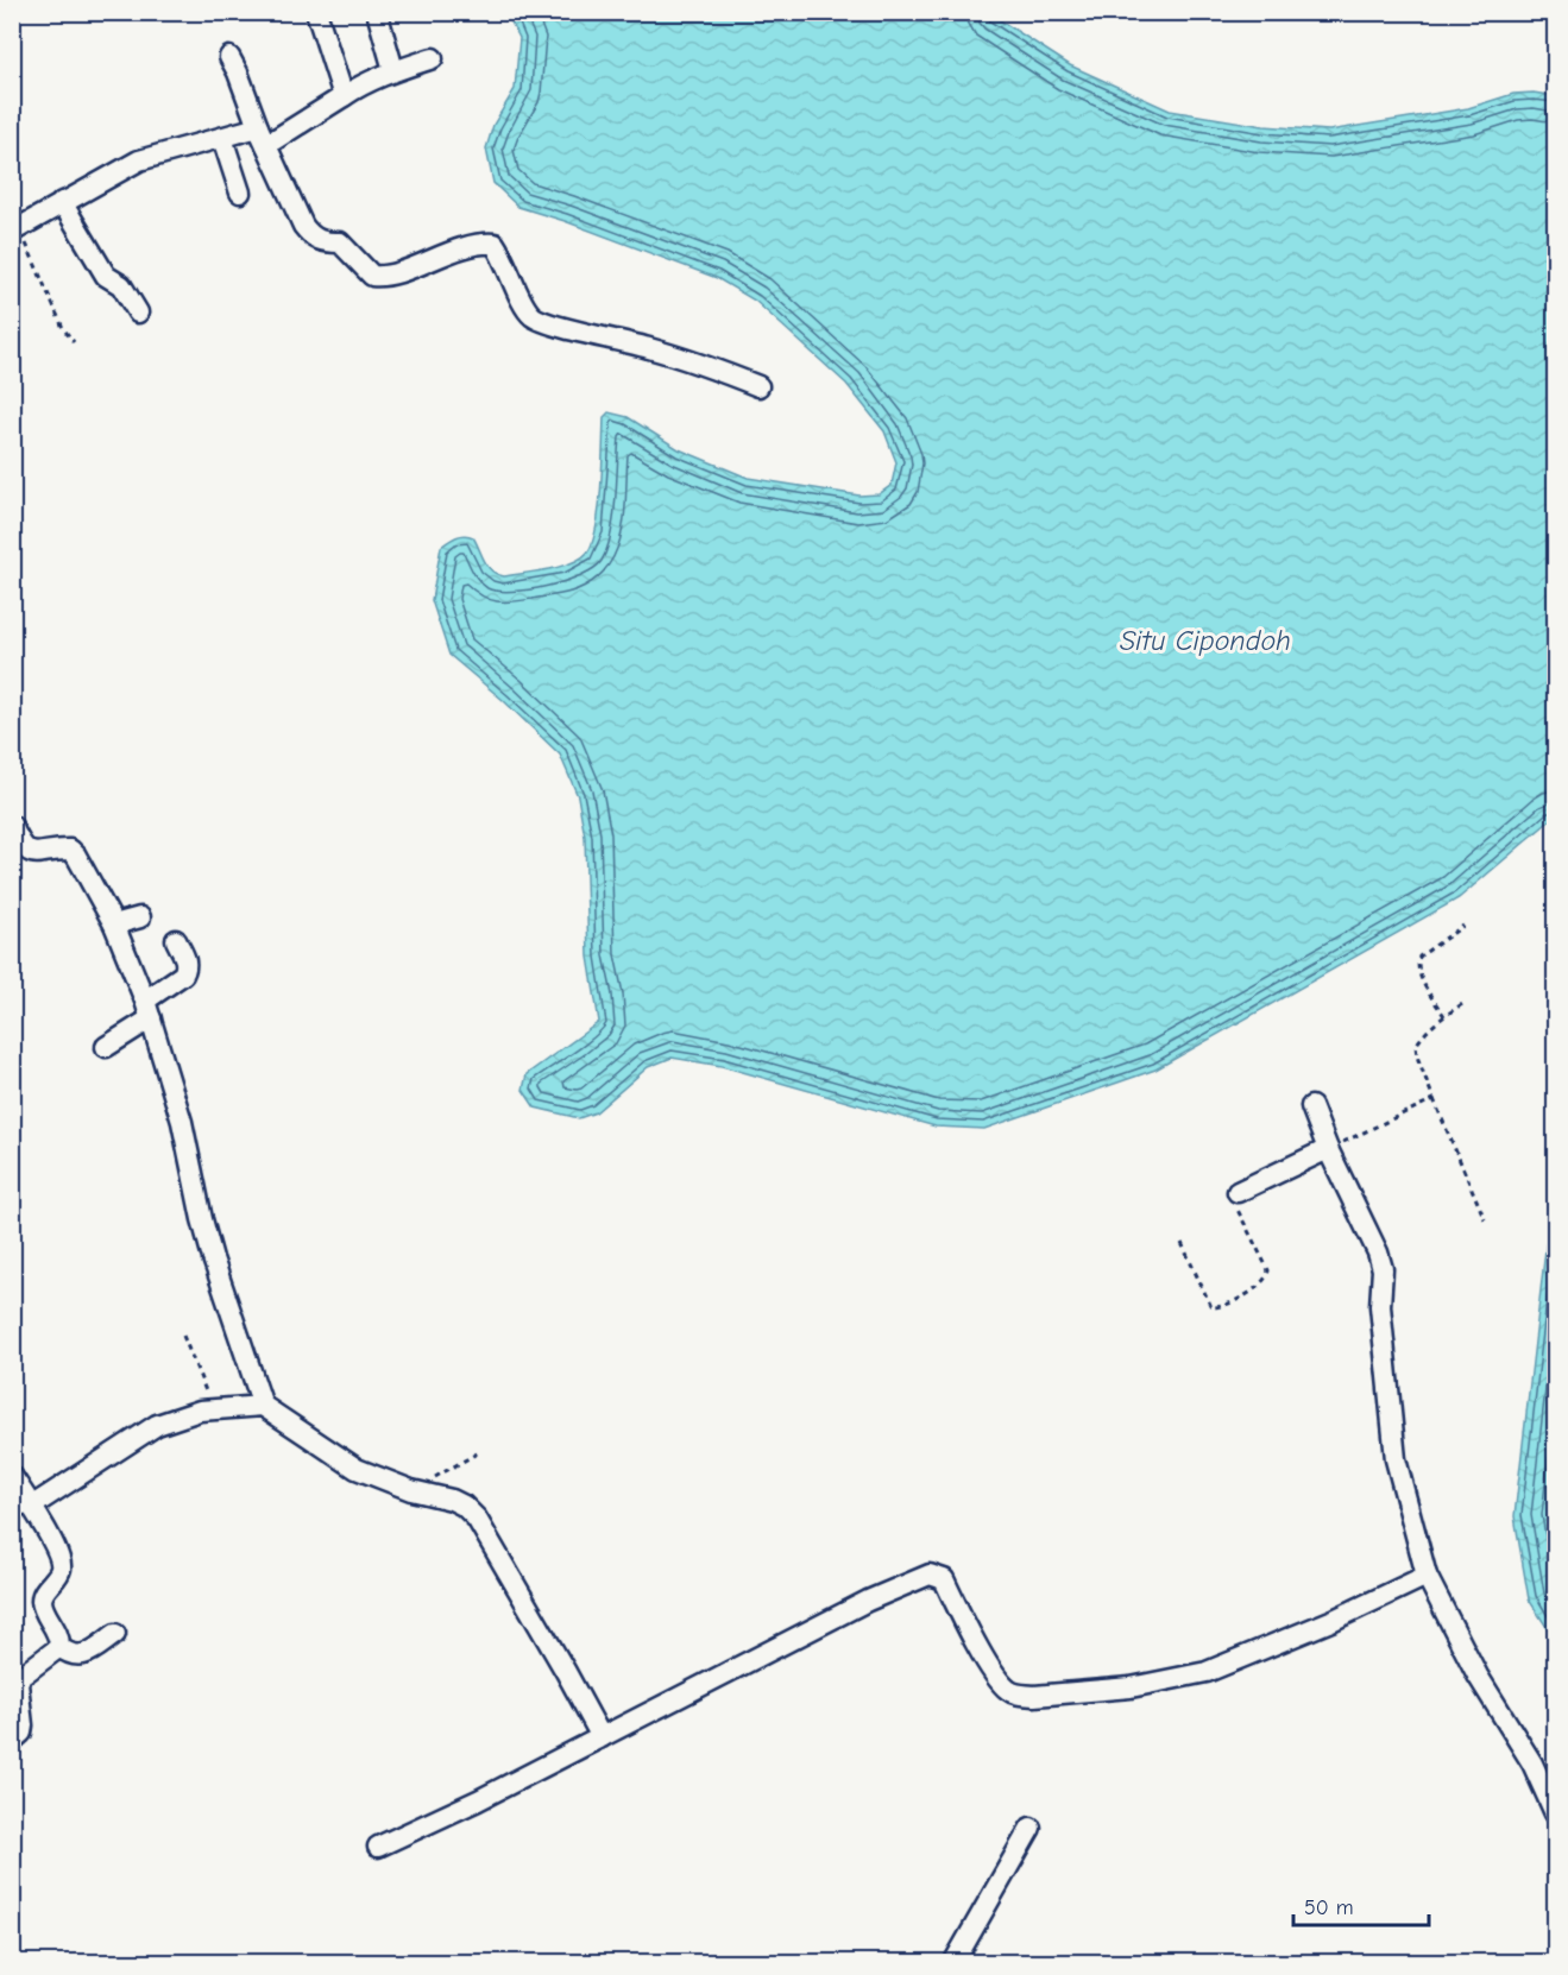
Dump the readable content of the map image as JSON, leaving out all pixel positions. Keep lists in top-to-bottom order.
{
  "water": ["Situ Cipondoh"],
  "scale_bar": "50 m"
}
